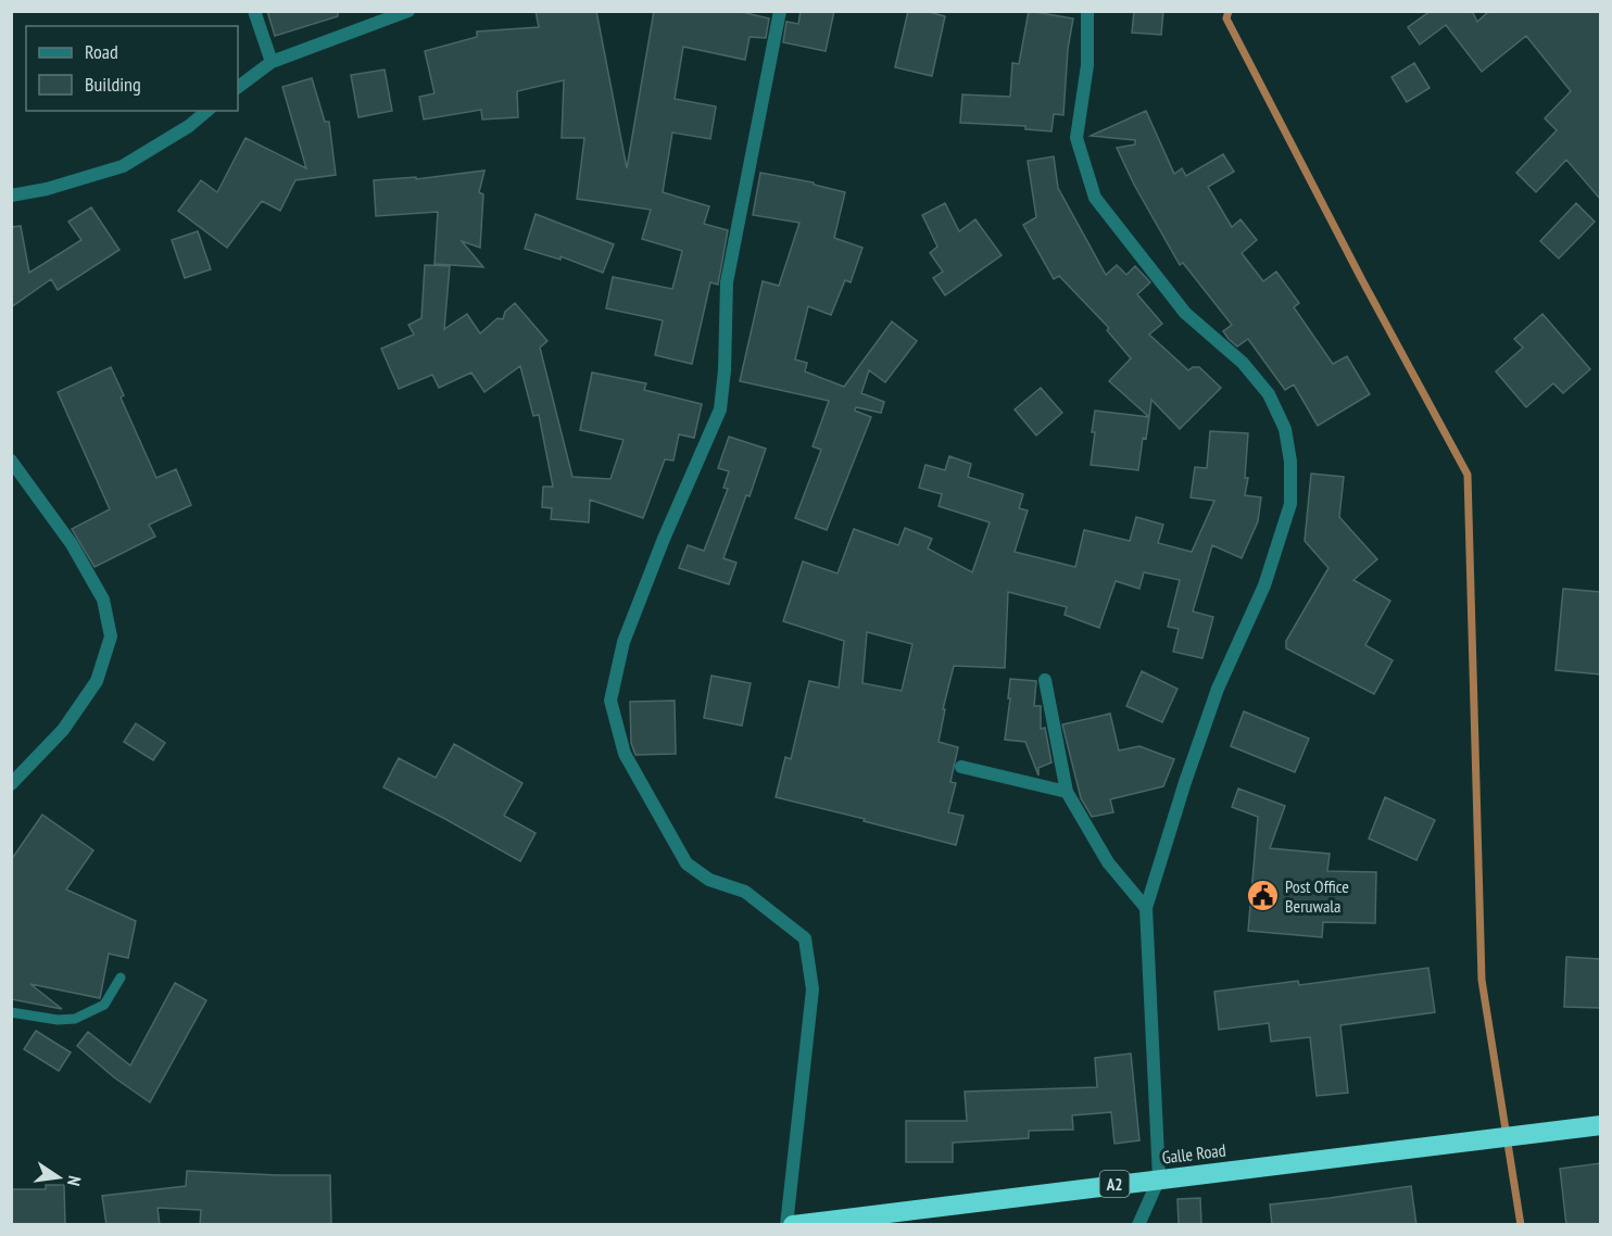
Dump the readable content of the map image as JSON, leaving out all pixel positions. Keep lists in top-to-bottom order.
{
  "streets": {
    "highway": ["Galle Road", "A2"]
  },
  "places": {
    "public building": ["Post Office Beruwala"]
  },
  "legend": ["Road", "Building"],
  "north": "right"
}
